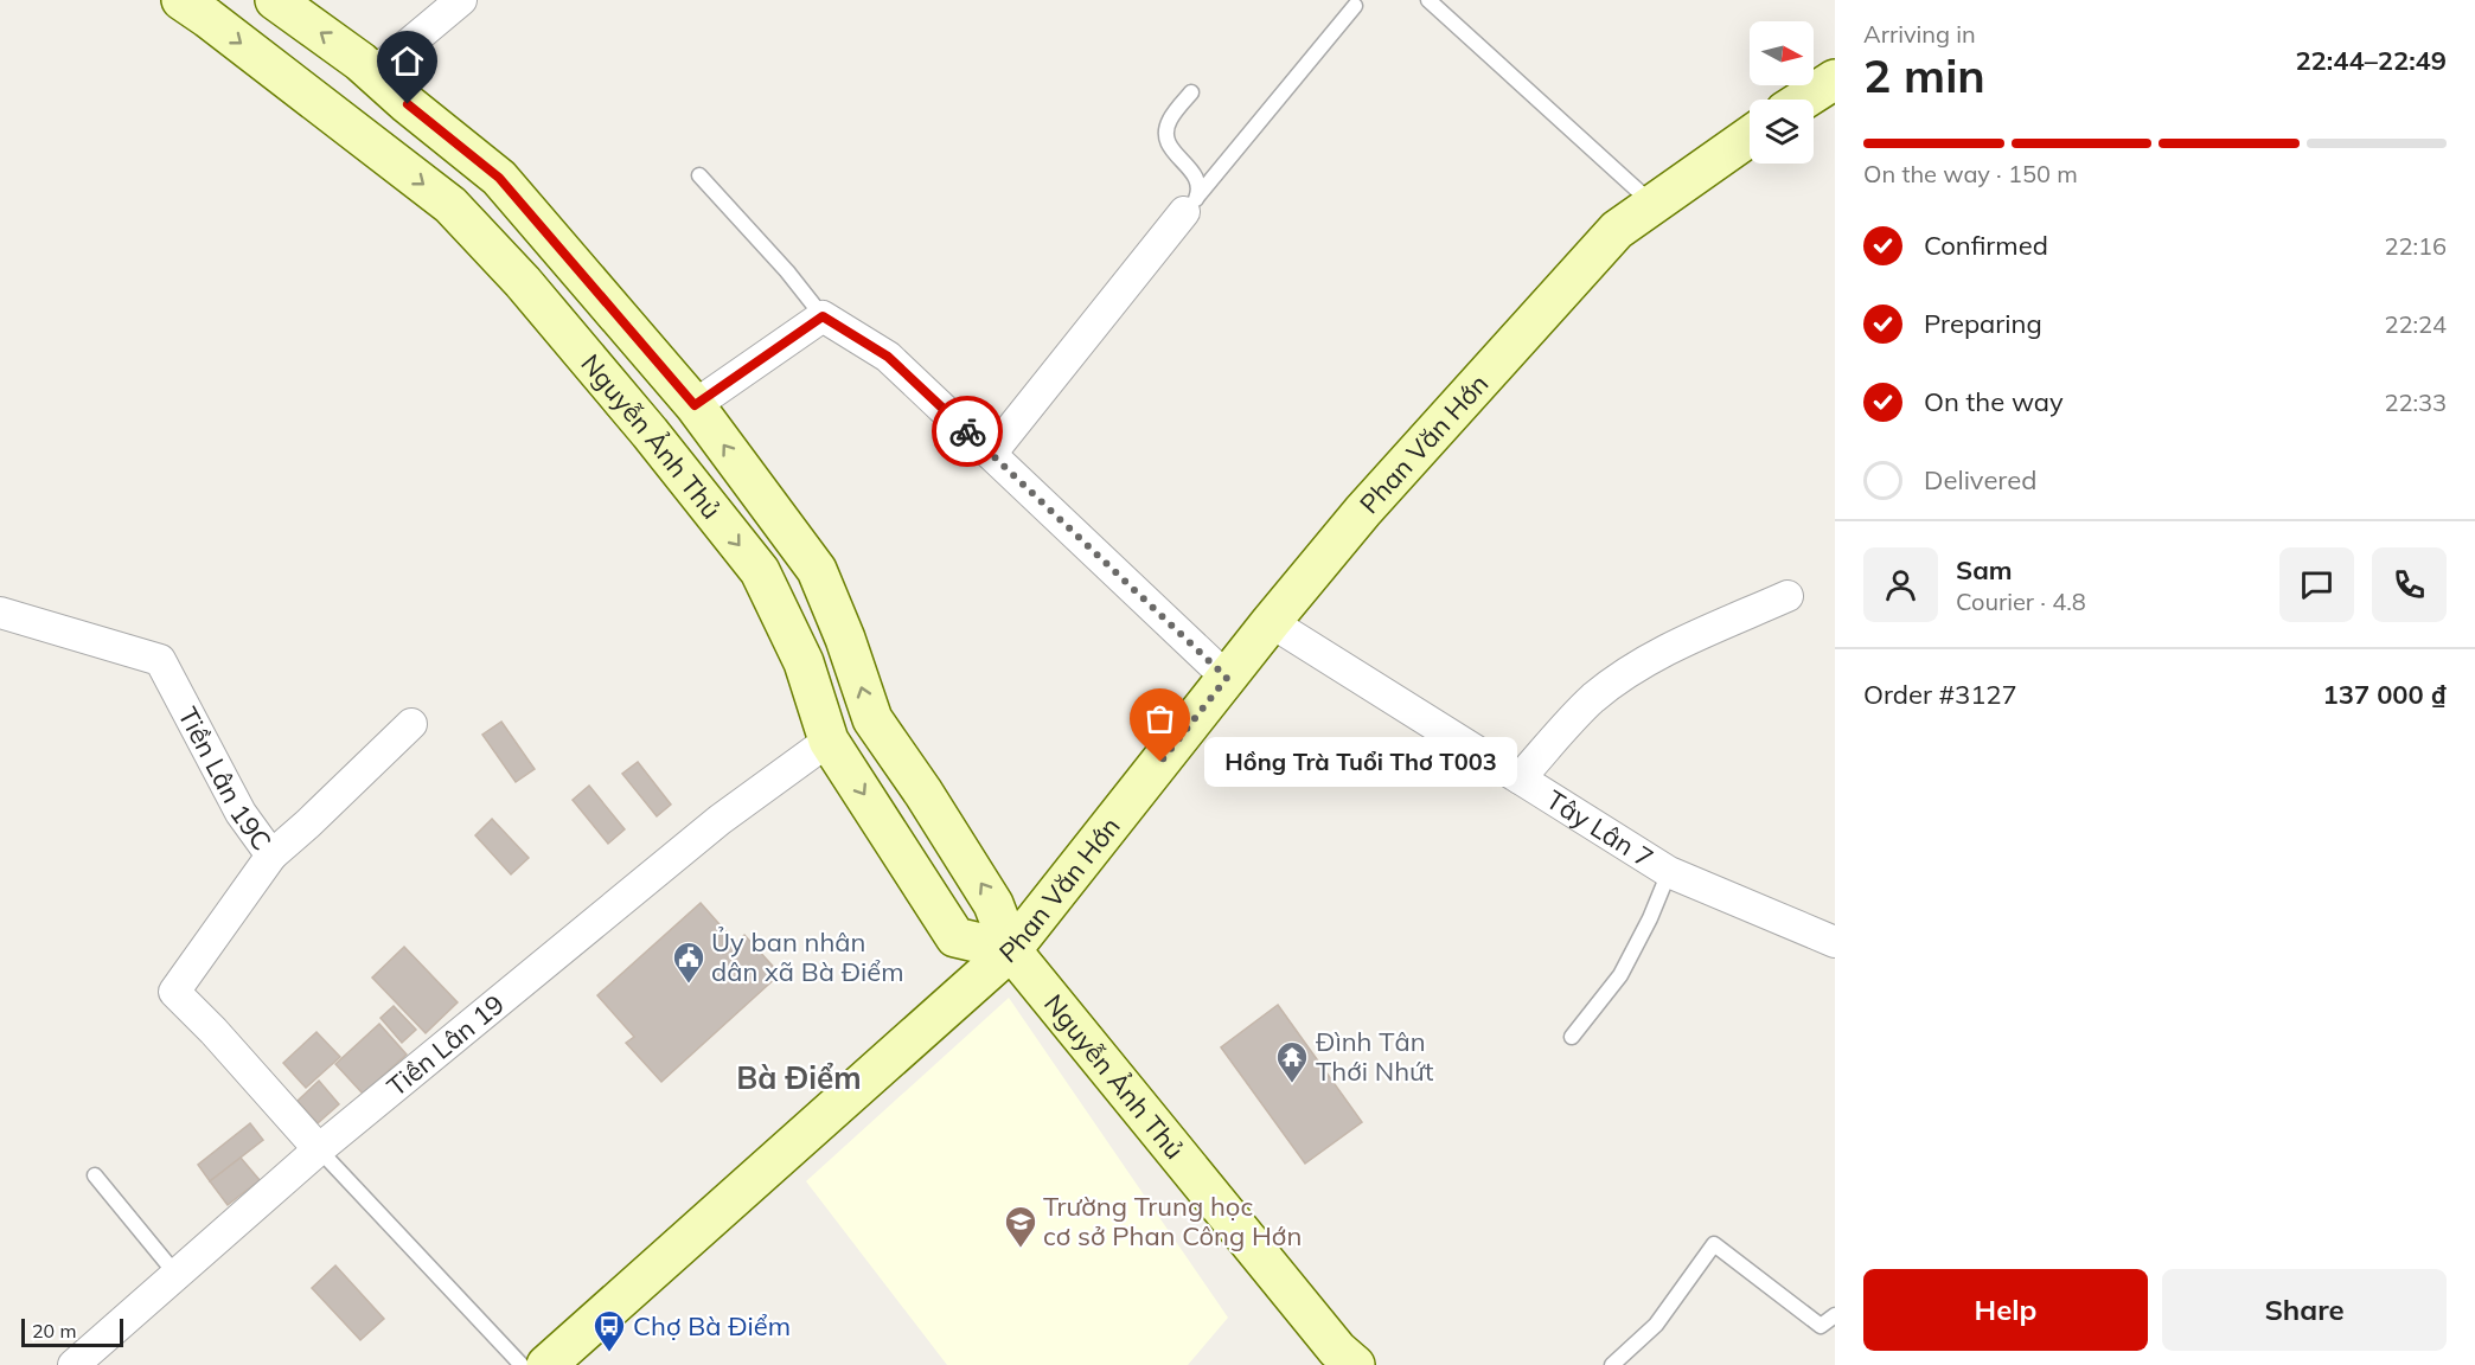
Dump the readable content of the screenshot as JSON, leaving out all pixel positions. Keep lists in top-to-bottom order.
{
  "streets": {
    "main road": ["Nguyễn Ảnh Thủ", "Phan Văn Hớn"],
    "street": ["Tiền Lân 19C", "Tây Lân 7", "Tiền Lân 19"]
  },
  "crossings": [
    ["Nguyễn Ảnh Thủ", "Phan Văn Hớn"],
    ["Nguyễn Ảnh Thủ", "Tiền Lân 19"],
    ["Phan Văn Hớn", "Tây Lân 7"],
    ["Tiền Lân 19C", "Tiền Lân 19"]
  ],
  "districts": ["Bà Điểm"],
  "places": {
    "other": ["Hồng Trà Tuổi Thơ T003"],
    "public building": ["Ủy ban nhân dân xã Bà Điểm"],
    "temple": ["Đình Tân Thới Nhứt"],
    "school or university": ["Trường Trung học cơ sở Phan Công Hớn"],
    "bus stop": ["Chợ Bà Điểm"]
  },
  "scale_bar": "20 m",
  "north": "right",
  "page": {
    "heading": ["2 min", "Arriving in", "22:44–22:49"],
    "panel": [
      "Sam",
      "Courier · 4.8",
      "Order #3127",
      "137 000 ₫"
    ],
    "bar": "On the way · 150 m",
    "list": [
      ["Confirmed", "22:16"],
      ["Preparing", "22:24"],
      ["On the way", "22:33"],
      "Delivered"
    ],
    "bubble": "Hồng Trà Tuổi Thơ T003",
    "buttons": ["Help", "Share"],
    "scale": "20 m"
  }
}
